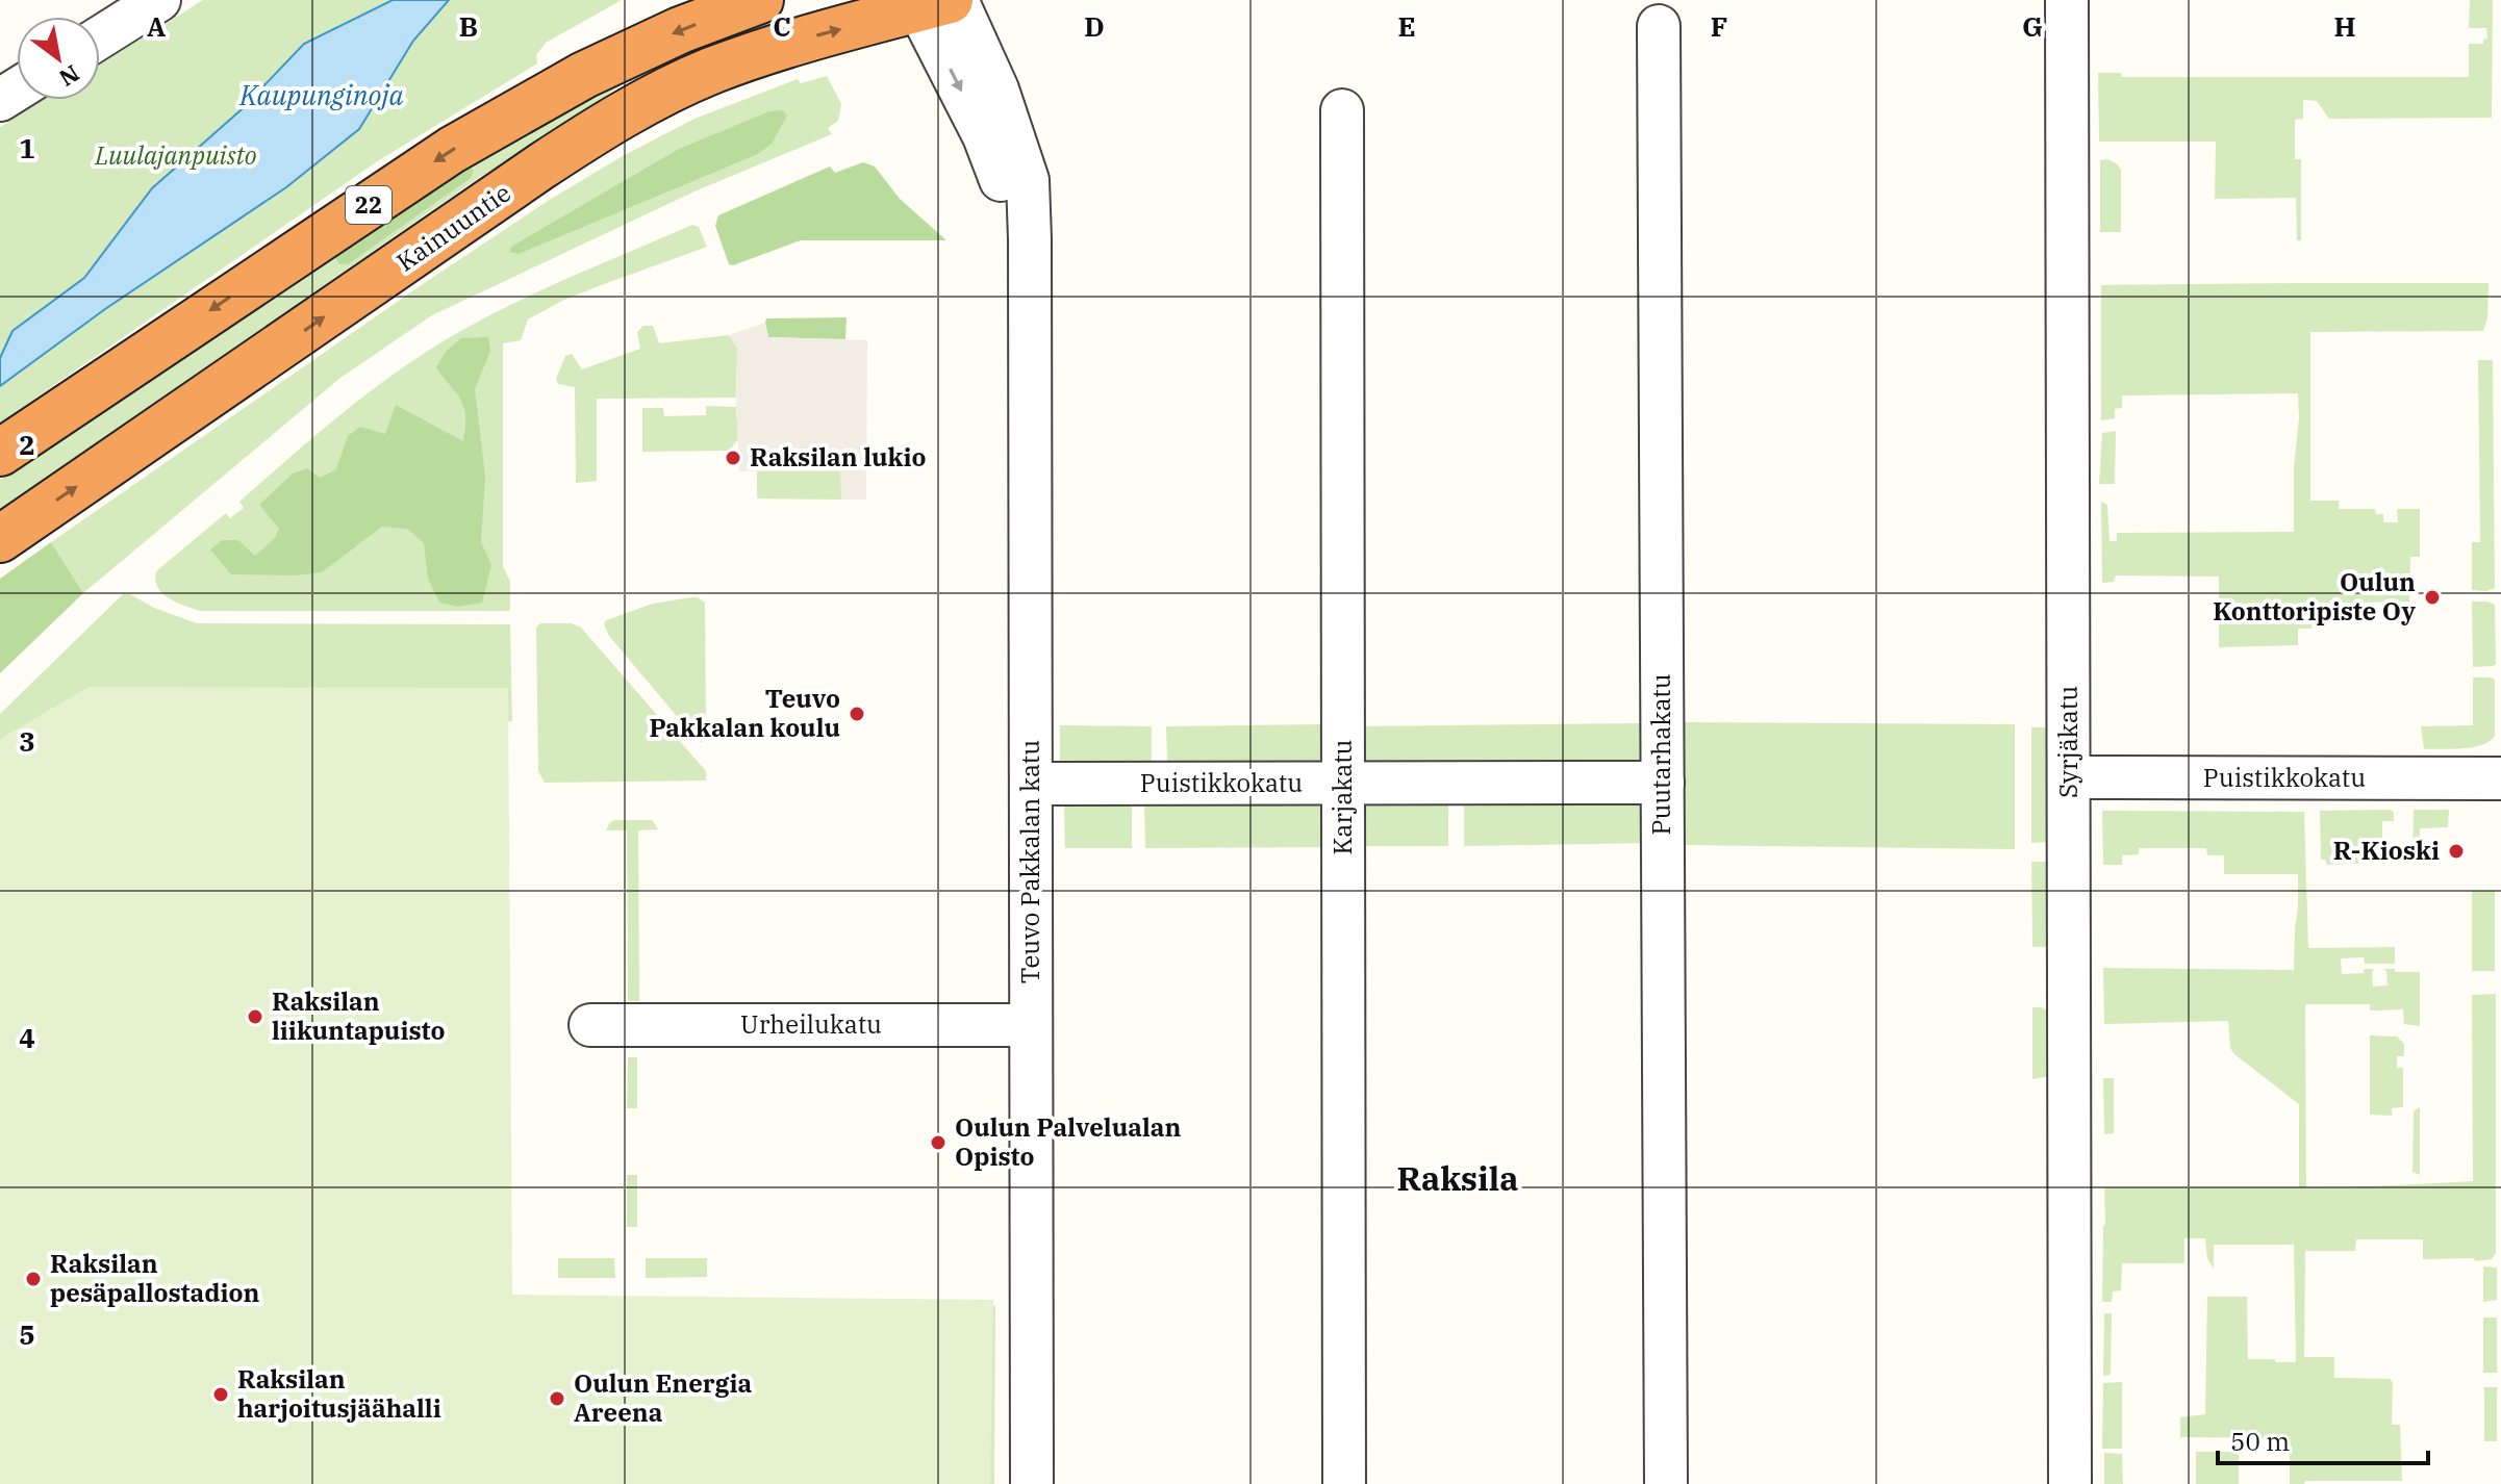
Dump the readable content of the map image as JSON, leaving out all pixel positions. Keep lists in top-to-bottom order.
{
  "streets": {
    "highway": ["22", "Kainuuntie"],
    "street": [
      "Syrjäkatu",
      "Puutarhakatu",
      "Puistikkokatu",
      "Karjakatu",
      "Teuvo Pakkalan katu",
      "Urheilukatu"
    ]
  },
  "crossings": [
    ["Kainuuntie", "Teuvo Pakkalan katu"],
    ["Syrjäkatu", "Puistikkokatu"],
    ["Puutarhakatu", "Puistikkokatu"],
    ["Puistikkokatu", "Karjakatu"],
    ["Puistikkokatu", "Teuvo Pakkalan katu"],
    ["Teuvo Pakkalan katu", "Urheilukatu"]
  ],
  "districts": ["Raksila"],
  "water": ["Kaupunginoja"],
  "parks": ["Luulajanpuisto"],
  "places": [
    "Raksilan lukio",
    "Oulun Konttoripiste Oy",
    "Teuvo Pakkalan koulu",
    "R-Kioski",
    "Raksilan liikuntapuisto",
    "Oulun Palvelualan Opisto",
    "Raksilan pesäpallostadion",
    "Raksilan harjoitusjäähalli",
    "Oulun Energia Areena"
  ],
  "scale_bar": "50 m",
  "north": "bottom right",
  "grid": {
    "columns": [
      "A",
      "B",
      "C",
      "D",
      "E",
      "F",
      "G",
      "H"
    ],
    "rows": [
      "1",
      "2",
      "3",
      "4",
      "5"
    ]
  }
}
